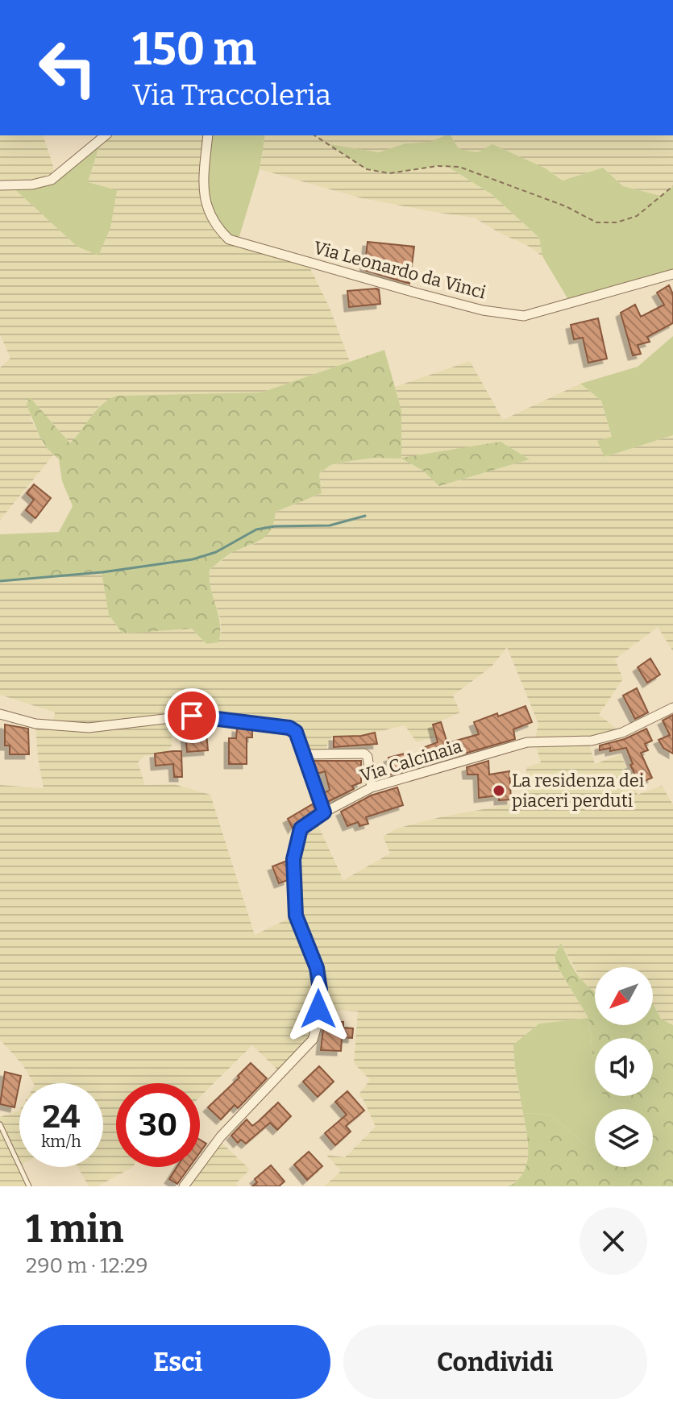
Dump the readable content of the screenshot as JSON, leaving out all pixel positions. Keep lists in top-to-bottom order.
{
  "streets": {
    "street": ["Via Leonardo da Vinci", "Via Calcinaia"]
  },
  "places": ["La residenza dei piaceri perduti"],
  "north": "bottom left",
  "page": {
    "turn": ["150 m", "Via Traccoleria"],
    "speed": "24 km/h",
    "limit": "30",
    "heading": ["1 min", "290 m · 12:29"],
    "buttons": ["Esci", "Condividi"]
  }
}
